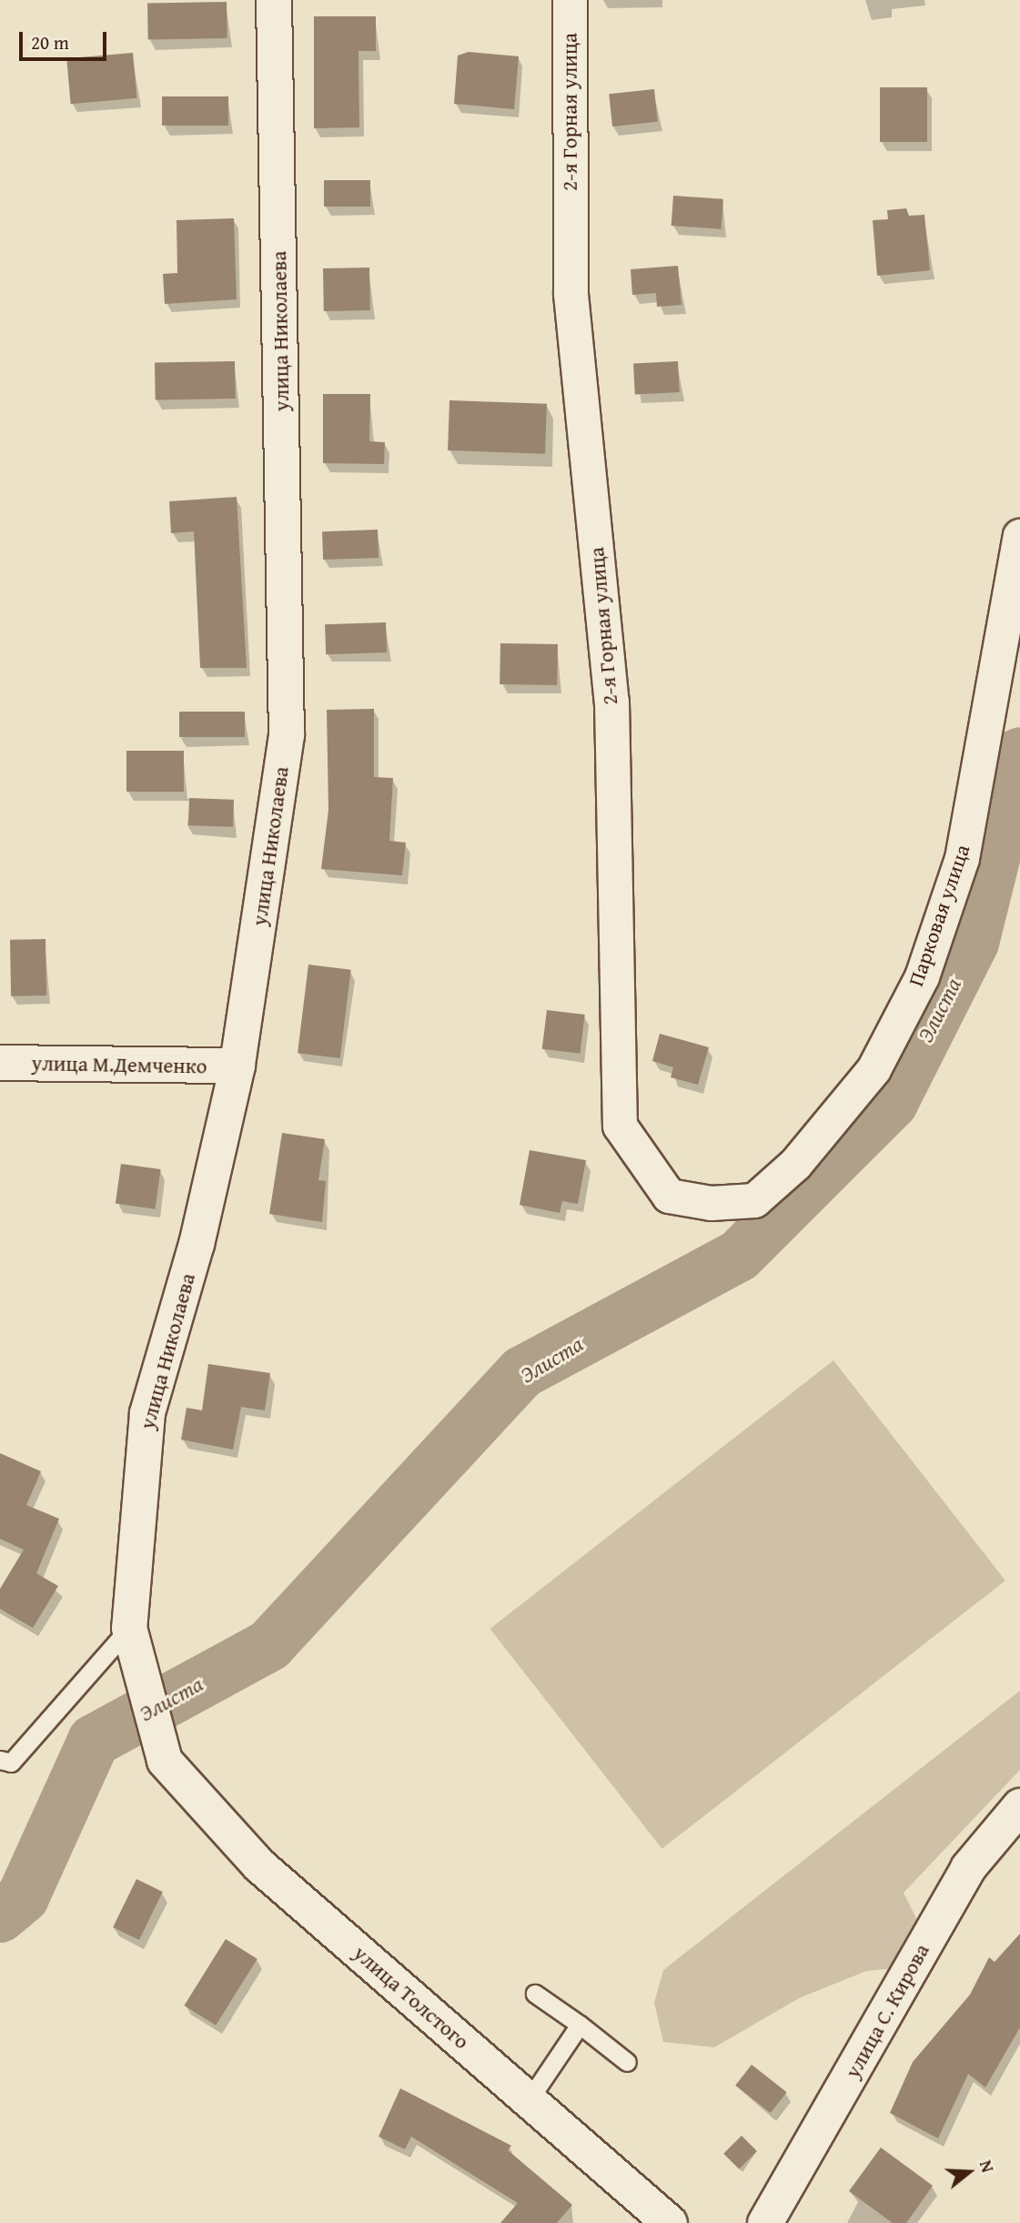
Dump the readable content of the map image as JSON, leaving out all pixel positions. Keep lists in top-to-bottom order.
{
  "streets": {
    "street": [
      "2-я Горная улица",
      "улица Николаева",
      "Парковая улица",
      "улица М.Демченко",
      "улица Толстого",
      "улица С. Кирова"
    ]
  },
  "crossings": [
    ["2-я Горная улица", "Парковая улица"],
    ["улица Николаева", "улица М.Демченко"],
    ["улица Николаева", "улица Толстого"]
  ],
  "water": ["Элиста"],
  "scale_bar": "20 m",
  "north": "right"
}
